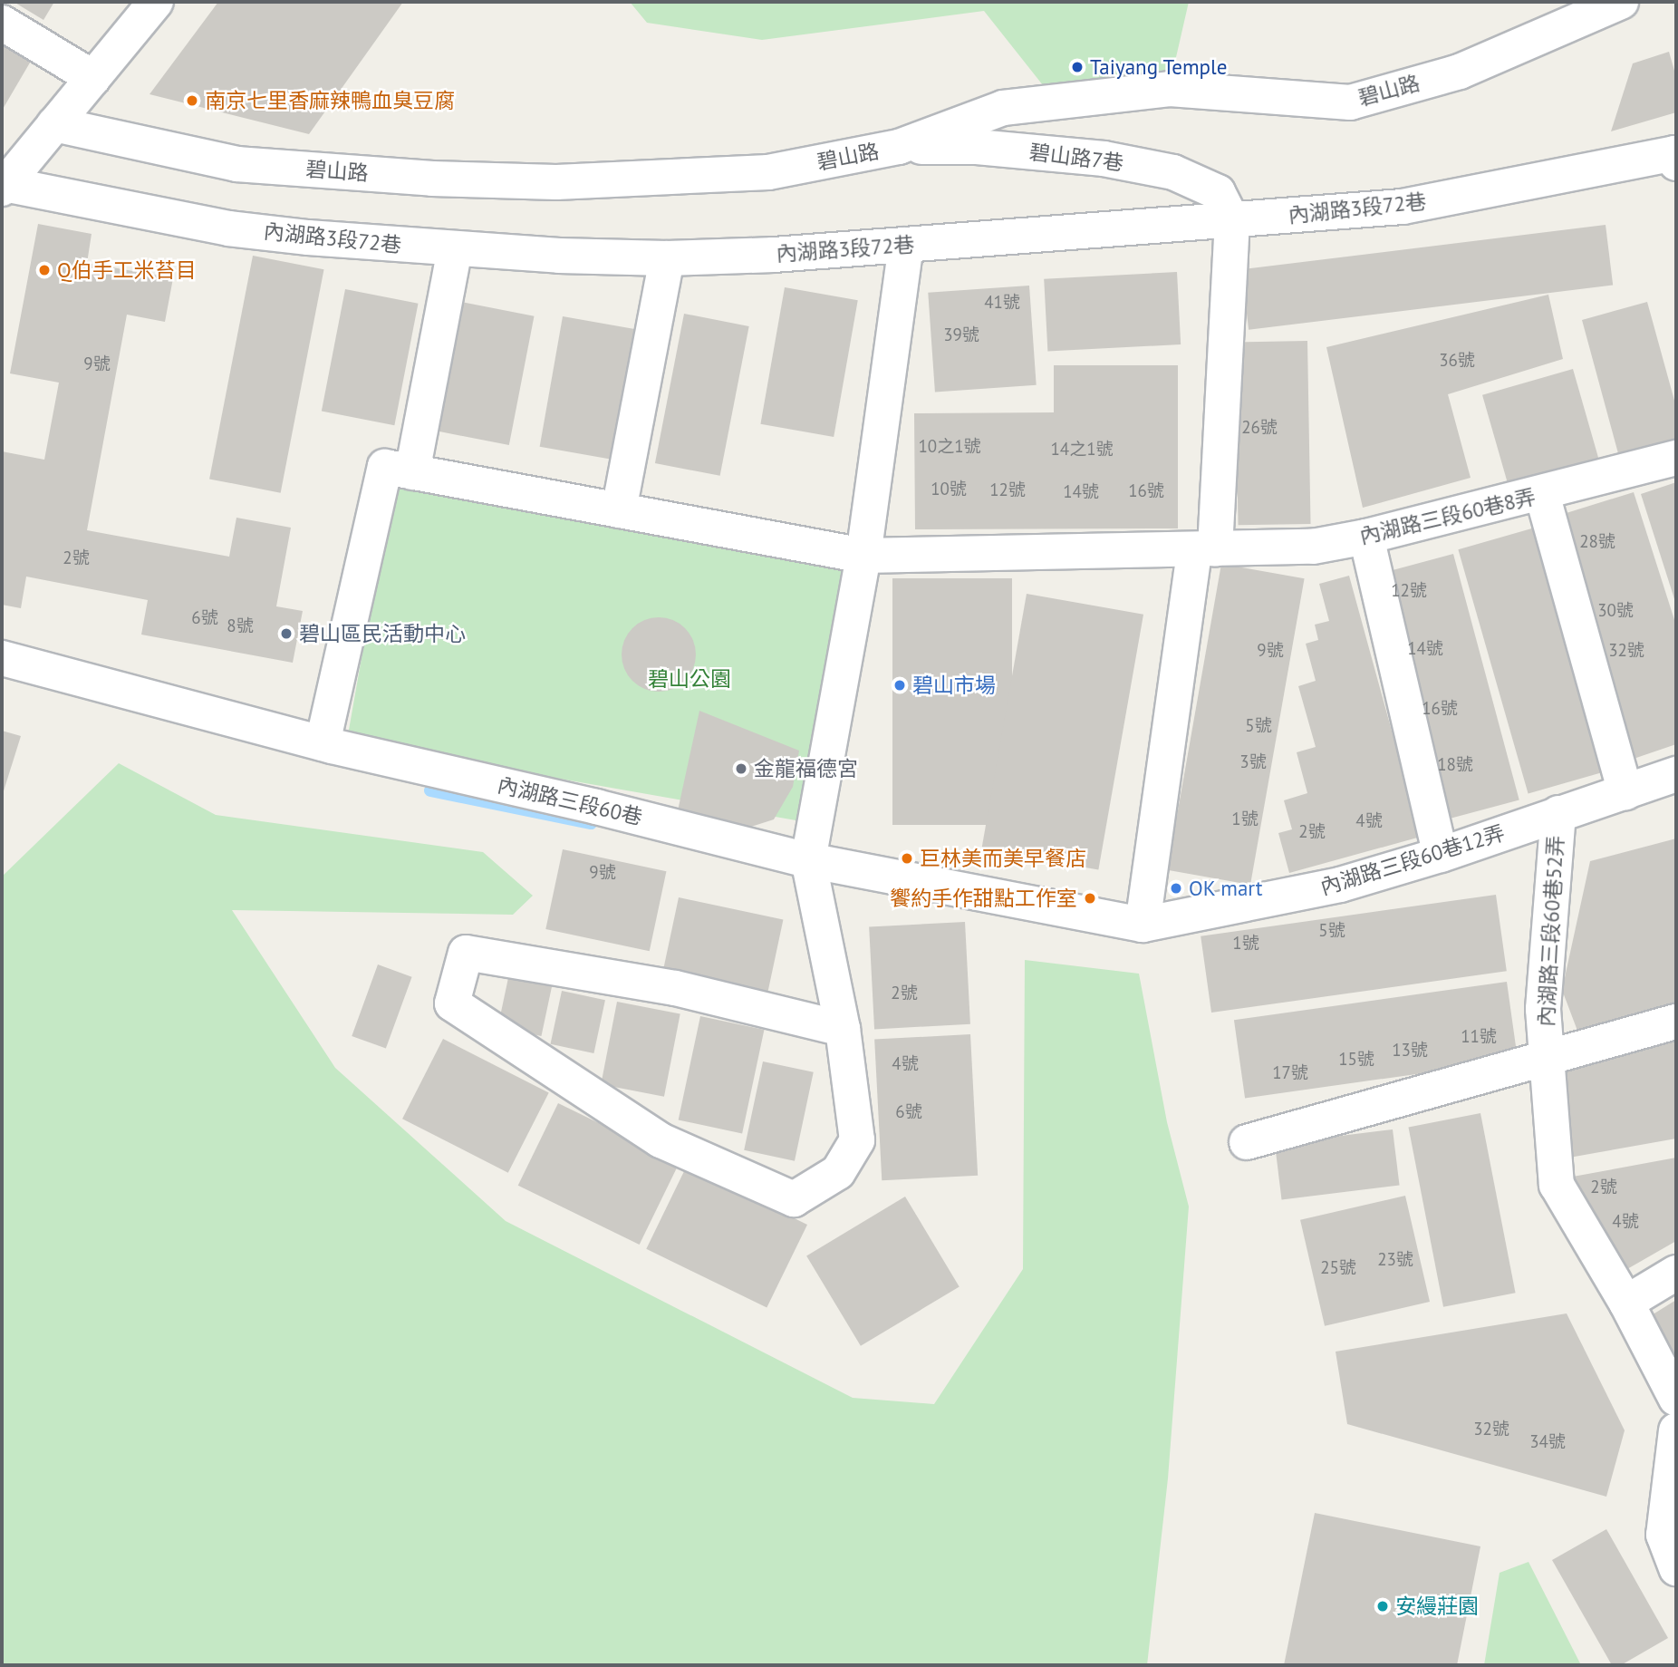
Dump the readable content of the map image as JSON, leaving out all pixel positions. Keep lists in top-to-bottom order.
{
  "streets": {
    "street": [
      "碧山路",
      "碧山路7巷",
      "內湖路3段72巷",
      "內湖路三段60巷8弄",
      "內湖路三段60巷",
      "內湖路三段60巷12弄",
      "內湖路三段60巷52弄"
    ]
  },
  "crossings": [
    ["碧山路", "碧山路7巷"],
    ["碧山路7巷", "內湖路3段72巷"],
    ["內湖路三段60巷8弄", "內湖路三段60巷"],
    ["內湖路三段60巷", "內湖路三段60巷12弄"],
    ["內湖路三段60巷12弄", "內湖路三段60巷52弄"]
  ],
  "parks": ["碧山公園"],
  "places": [
    "Taiyang Temple",
    "南京七里香麻辣鴨血臭豆腐",
    "Q伯手工米苔目",
    "碧山區民活動中心",
    "碧山市場",
    "金龍福德宮",
    "巨林美而美早餐店",
    "OK mart",
    "饗約手作甜點工作室",
    "安縵莊園"
  ],
  "house_numbers": [
    "41號",
    "39號",
    "36號",
    "9號",
    "26號",
    "10之1號",
    "14之1號",
    "10號",
    "12號",
    "16號",
    "14號",
    "28號",
    "2號",
    "12號",
    "30號",
    "6號",
    "8號",
    "14號",
    "9號",
    "32號",
    "16號",
    "5號",
    "3號",
    "18號",
    "1號",
    "4號",
    "2號",
    "9號",
    "5號",
    "1號",
    "2號",
    "11號",
    "13號",
    "15號",
    "4號",
    "17號",
    "6號",
    "2號",
    "4號",
    "23號",
    "25號",
    "32號",
    "34號"
  ]
}
